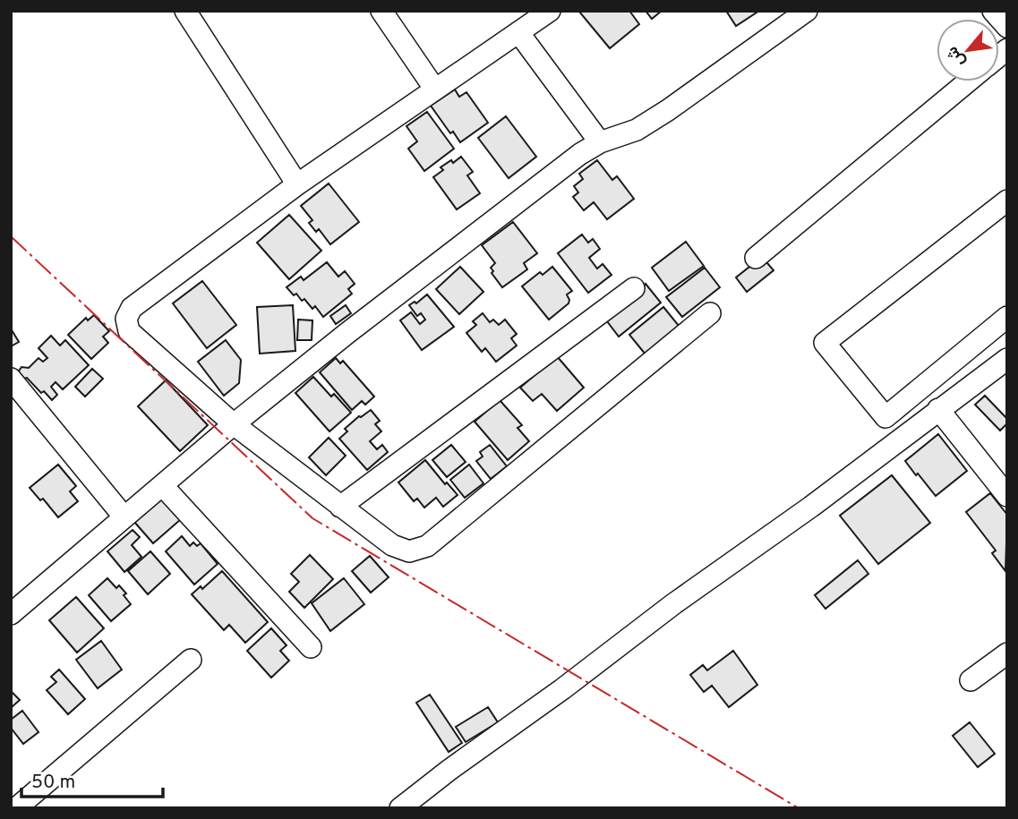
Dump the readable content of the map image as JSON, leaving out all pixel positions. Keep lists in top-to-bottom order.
{
  "scale_bar": "50 m",
  "north": "bottom left"
}
